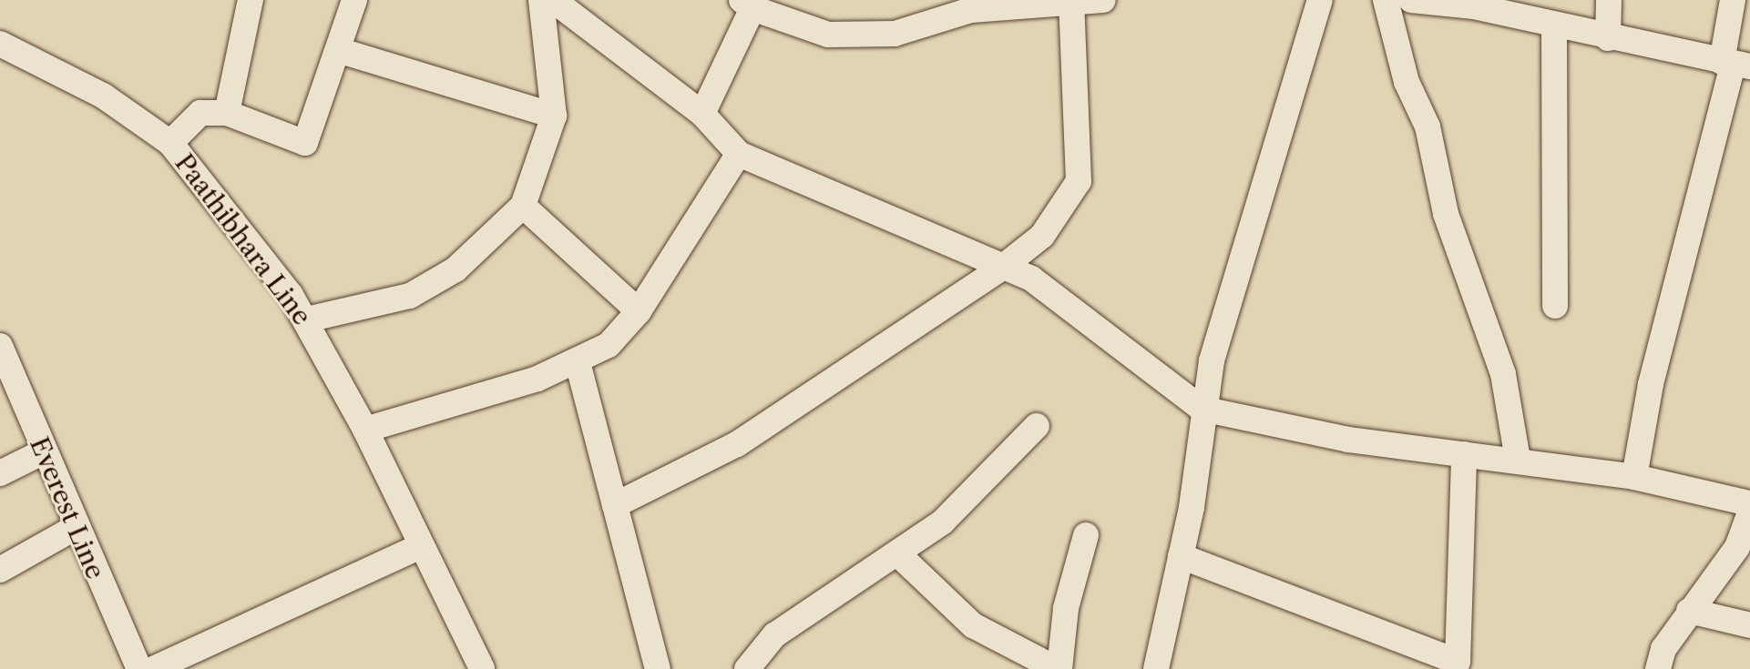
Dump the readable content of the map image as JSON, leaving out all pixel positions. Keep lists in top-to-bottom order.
{
  "streets": {
    "street": ["Paathibhara Line", "Everest Line"]
  }
}
